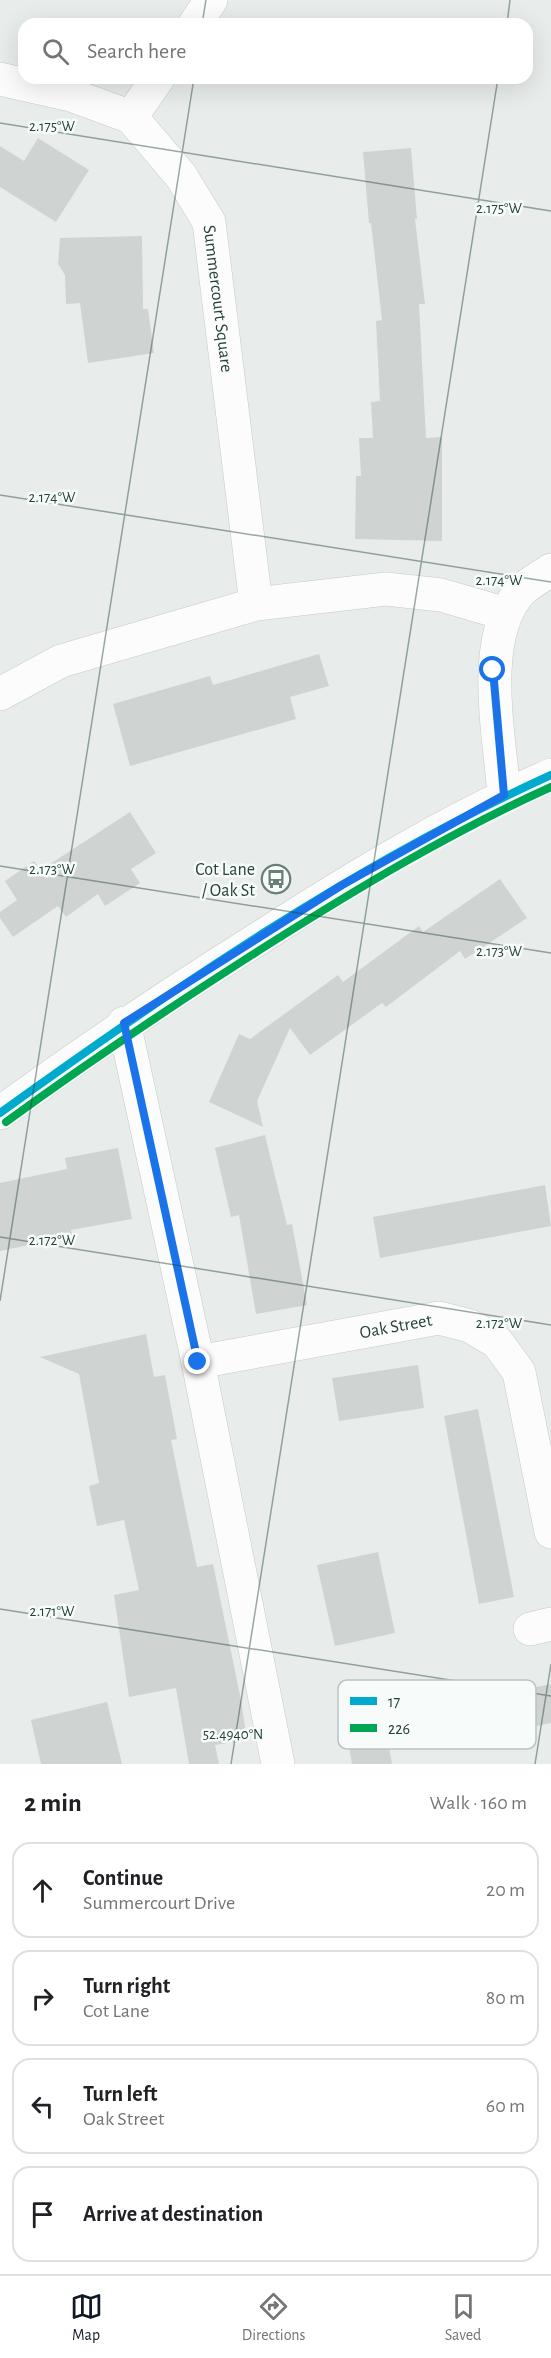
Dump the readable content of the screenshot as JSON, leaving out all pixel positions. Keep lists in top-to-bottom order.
{
  "streets": {
    "street": ["Summercourt Square", "Oak Street"]
  },
  "places": {
    "bus stop": ["Cot Lane / Oak St"]
  },
  "lines": ["transit line 17", "transit line 226"],
  "legend": ["17", "226"],
  "page": {
    "search": "Search here",
    "heading": ["2 min", "Walk · 160 m"],
    "list": [
      ["Continue", "Summercourt Drive", "20 m"],
      ["Turn right", "Cot Lane", "80 m"],
      ["Turn left", "Oak Street", "60 m"],
      "Arrive at destination"
    ],
    "nav": ["Map", "Directions", "Saved"]
  },
  "coordinates": [
    "2.175°W",
    "2.174°W",
    "2.173°W",
    "2.172°W",
    "2.171°W",
    "52.4940°N"
  ]
}
